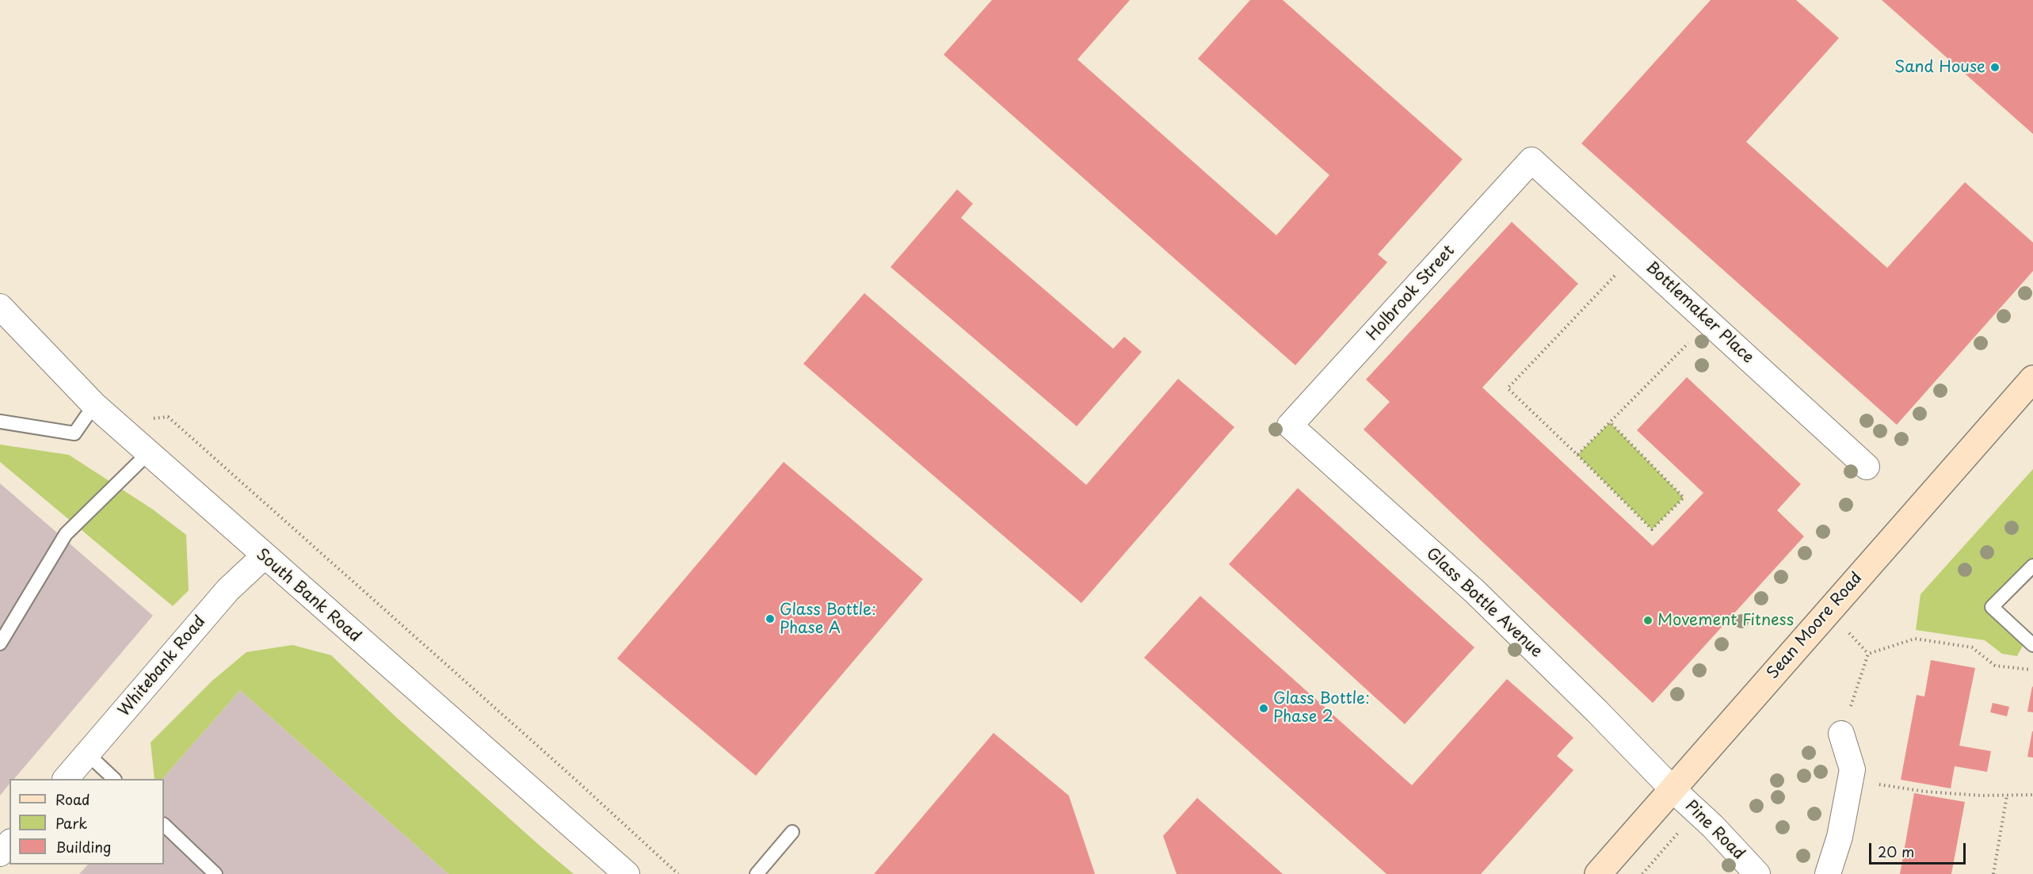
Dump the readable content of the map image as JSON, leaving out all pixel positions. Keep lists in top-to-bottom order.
{
  "streets": {
    "main road": ["Sean Moore Road"],
    "street": [
      "Holbrook Street",
      "Bottlemaker Place",
      "South Bank Road",
      "Glass Bottle Avenue",
      "Whitebank Road",
      "Pine Road"
    ]
  },
  "crossings": [
    ["Holbrook Street", "Bottlemaker Place"],
    ["Holbrook Street", "Glass Bottle Avenue"],
    ["South Bank Road", "Whitebank Road"],
    ["Glass Bottle Avenue", "Sean Moore Road"],
    ["Glass Bottle Avenue", "Pine Road"],
    ["Sean Moore Road", "Pine Road"]
  ],
  "places": [
    "Sand House",
    "Glass Bottle: Phase A",
    "Movement Fitness",
    "Glass Bottle: Phase 2"
  ],
  "legend": ["Road", "Park", "Building"],
  "scale_bar": "20 m"
}
